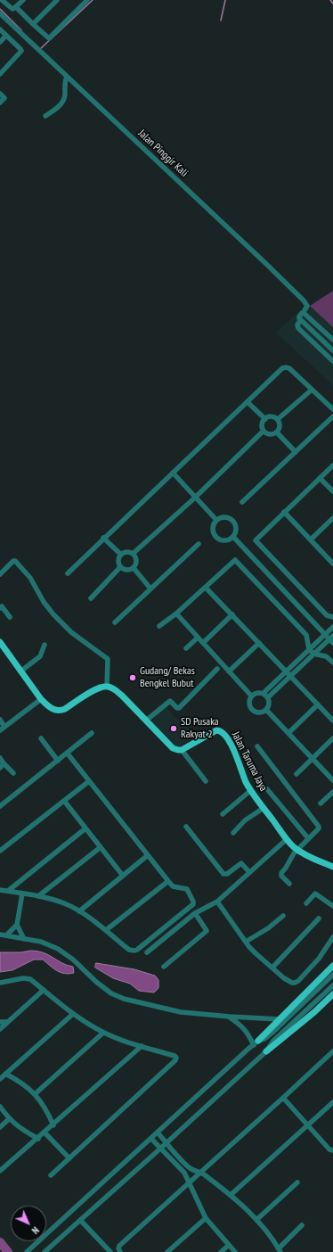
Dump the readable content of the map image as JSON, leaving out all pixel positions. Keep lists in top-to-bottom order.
{
  "streets": {
    "main road": ["Jalan Taruma Jaya"],
    "street": ["Jalan Pinggir Kali"]
  },
  "places": ["Gudang/ Bekas Bengkel Bubut", "SD Pusaka Rakyat 2"],
  "north": "bottom right"
}
